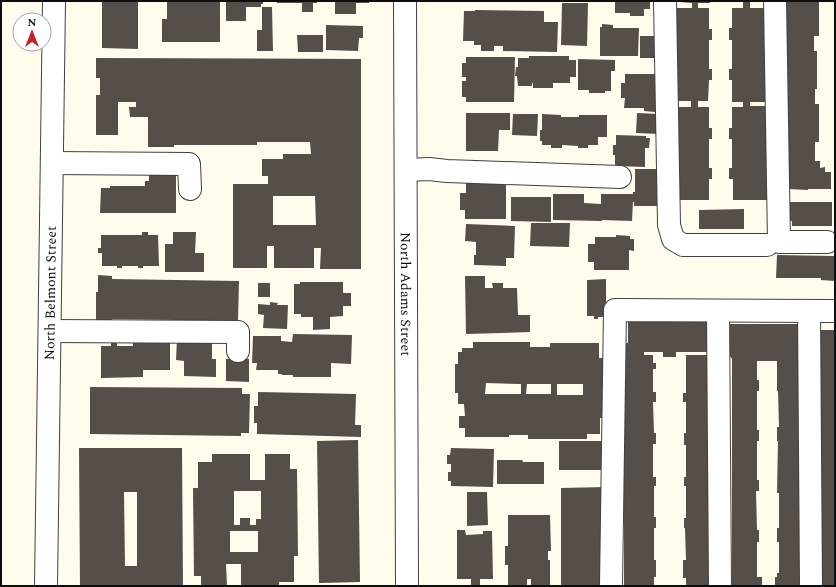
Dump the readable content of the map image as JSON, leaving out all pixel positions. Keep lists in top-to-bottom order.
{
  "streets": {
    "street": ["North Adams Street", "North Belmont Street"]
  },
  "north": "top"
}
